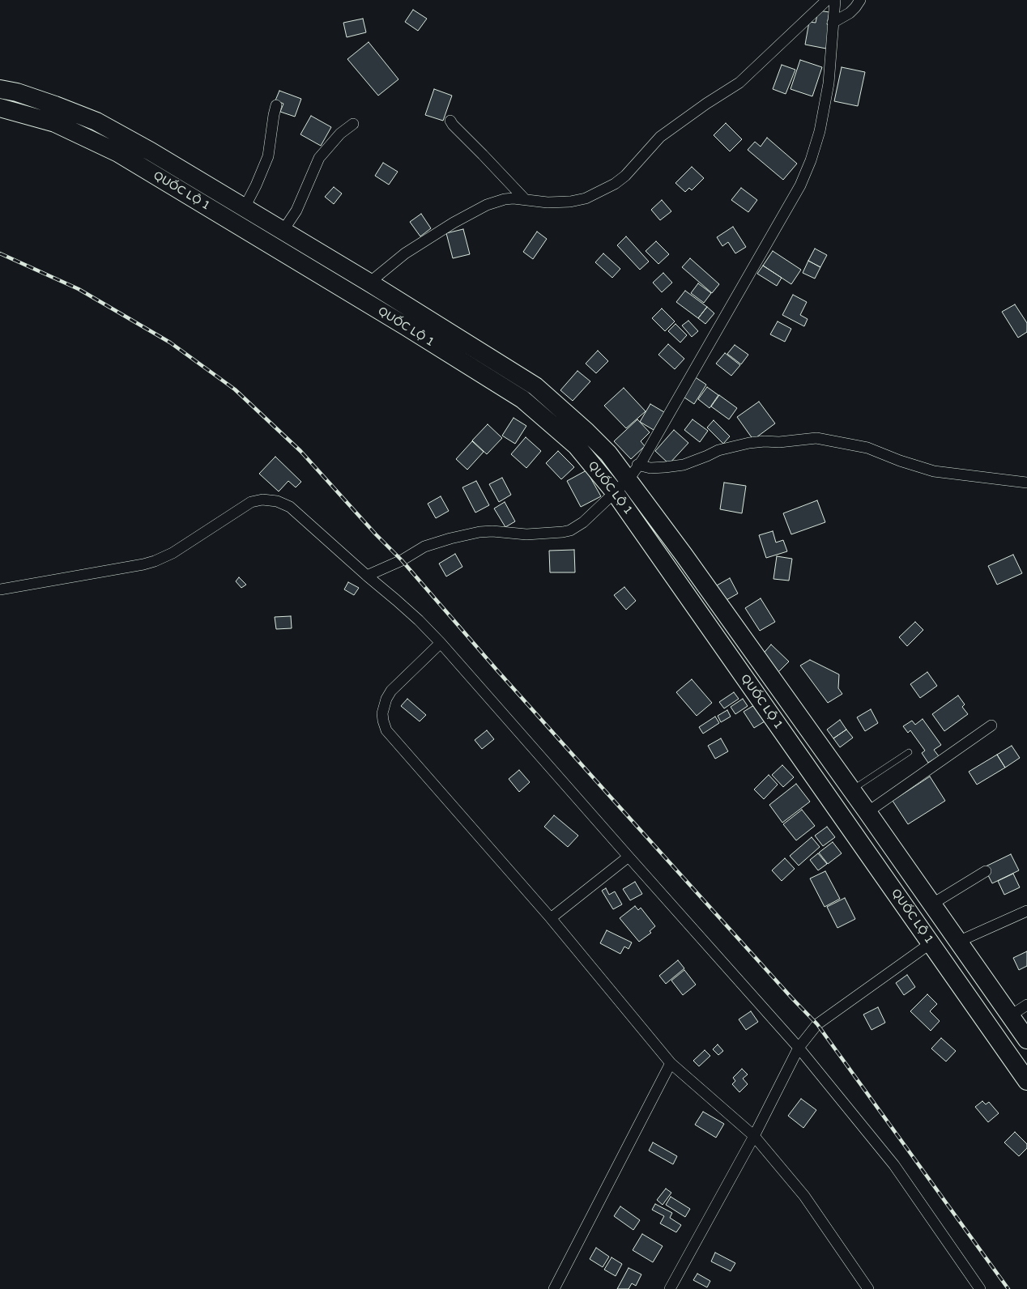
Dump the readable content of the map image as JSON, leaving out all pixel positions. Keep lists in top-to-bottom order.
{
  "streets": {
    "highway": ["QUỐC LỘ 1"]
  }
}
